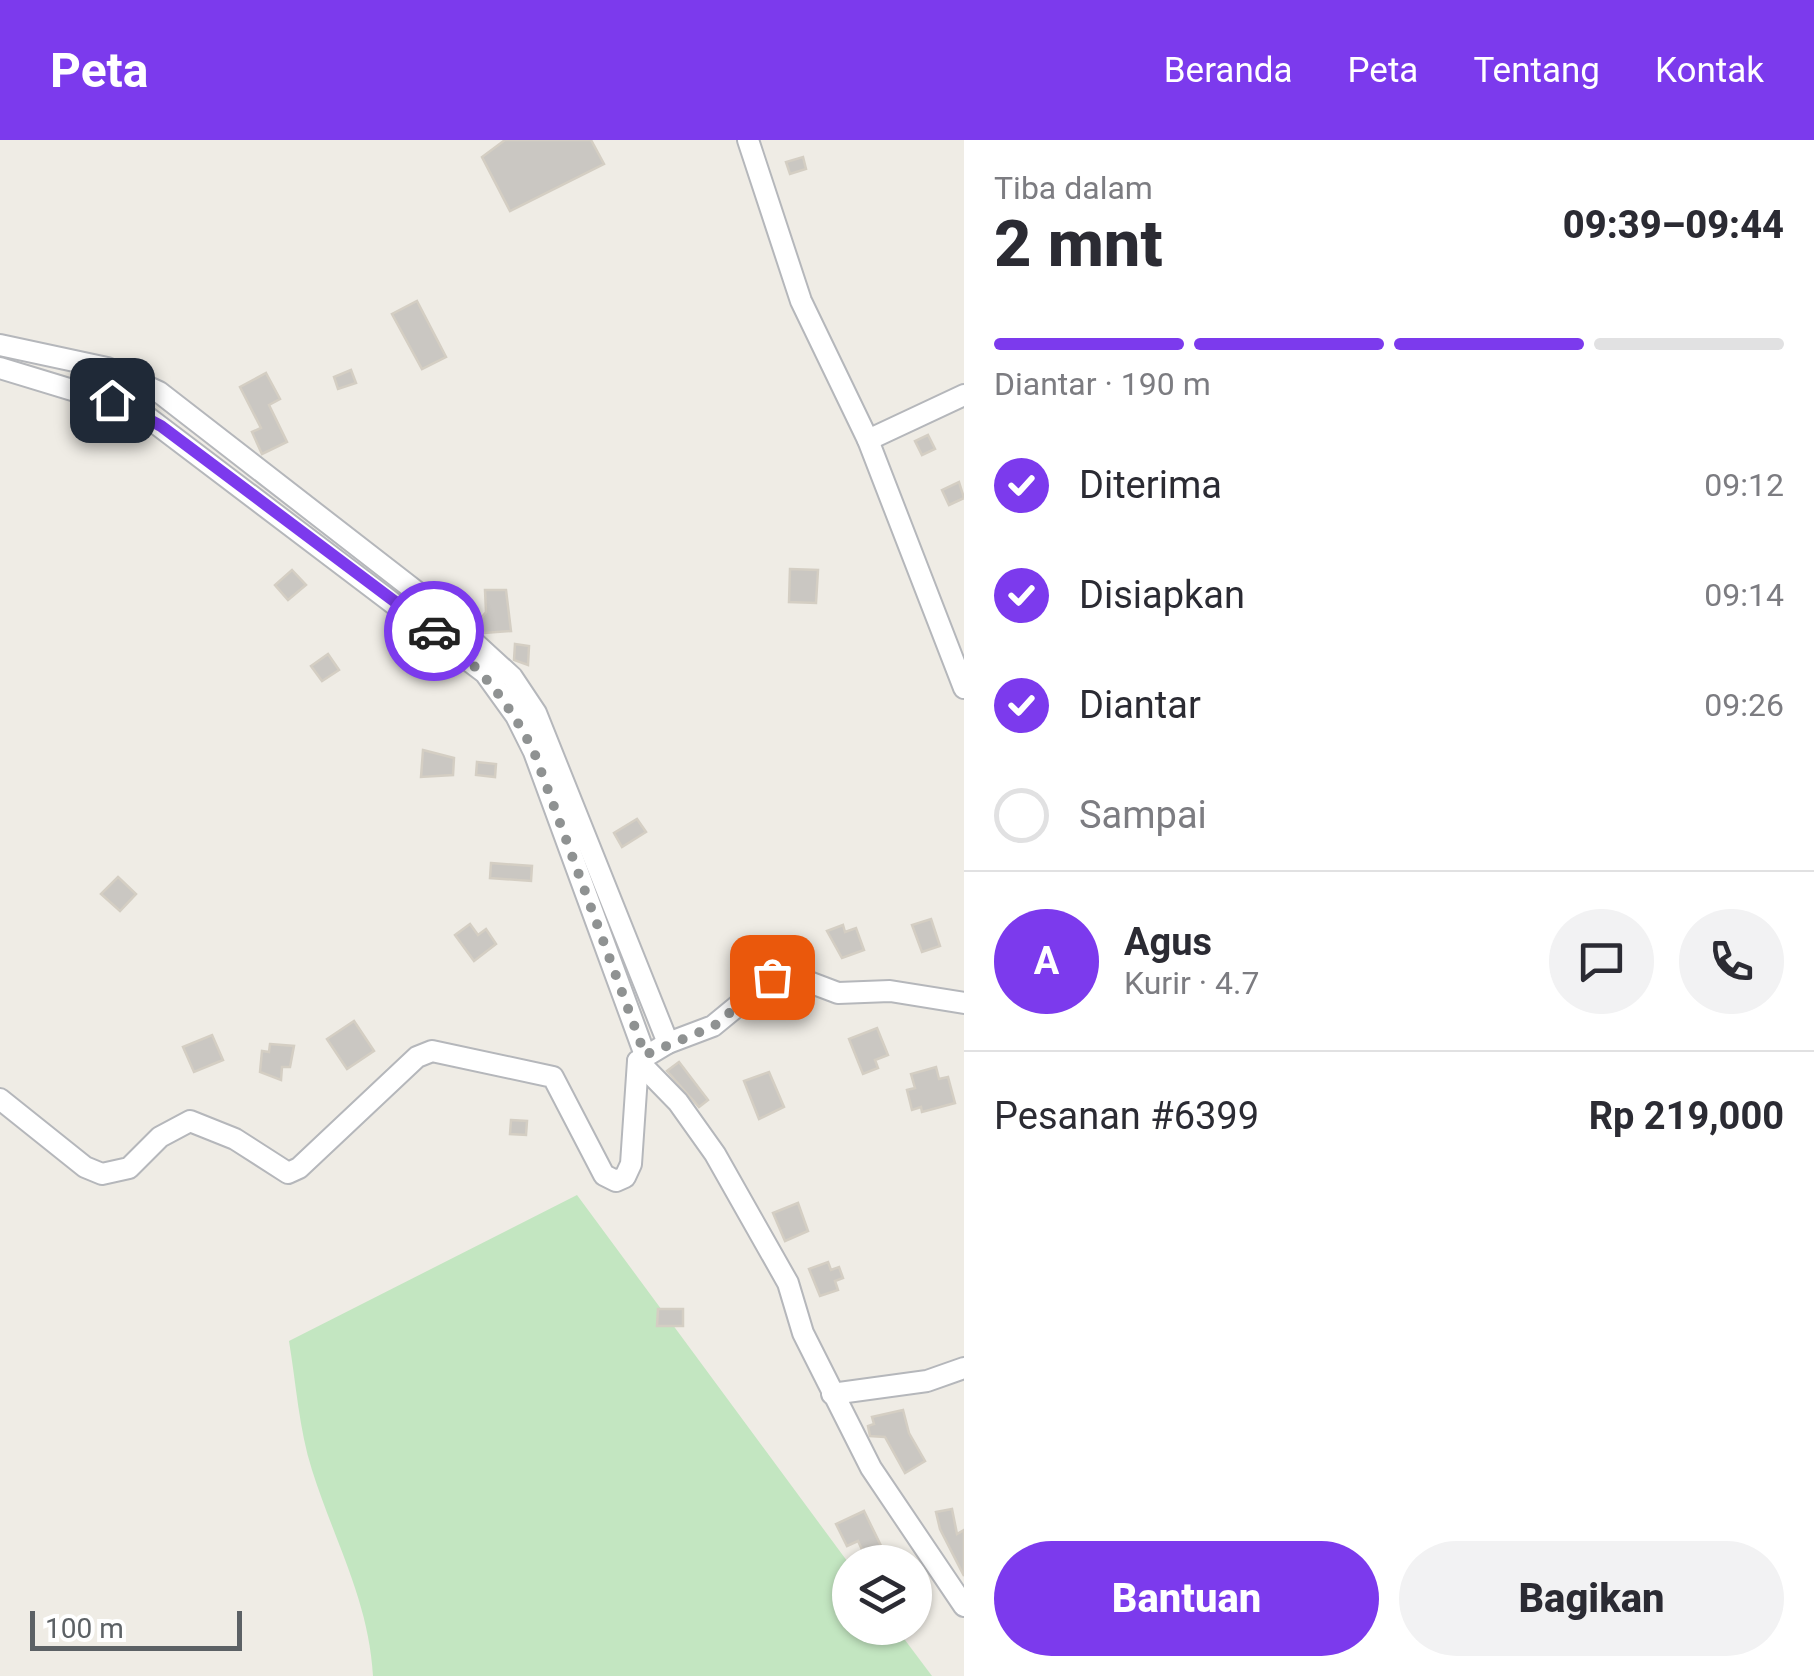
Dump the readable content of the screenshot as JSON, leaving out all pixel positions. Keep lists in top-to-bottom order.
{
  "scale_bar": "100 m",
  "page": {
    "header": "Peta",
    "nav": [
      "Beranda",
      "Peta",
      "Tentang",
      "Kontak"
    ],
    "heading": ["2 mnt", "Tiba dalam", "09:39–09:44"],
    "panel": [
      "Agus",
      "Kurir · 4.7",
      "Pesanan #6399",
      "Rp 219,000"
    ],
    "bar": "Diantar · 190 m",
    "list": [
      ["Diterima", "09:12"],
      ["Disiapkan", "09:14"],
      ["Diantar", "09:26"],
      "Sampai"
    ],
    "round": "A",
    "buttons": ["Bantuan", "Bagikan"],
    "scale": "100 m"
  }
}
